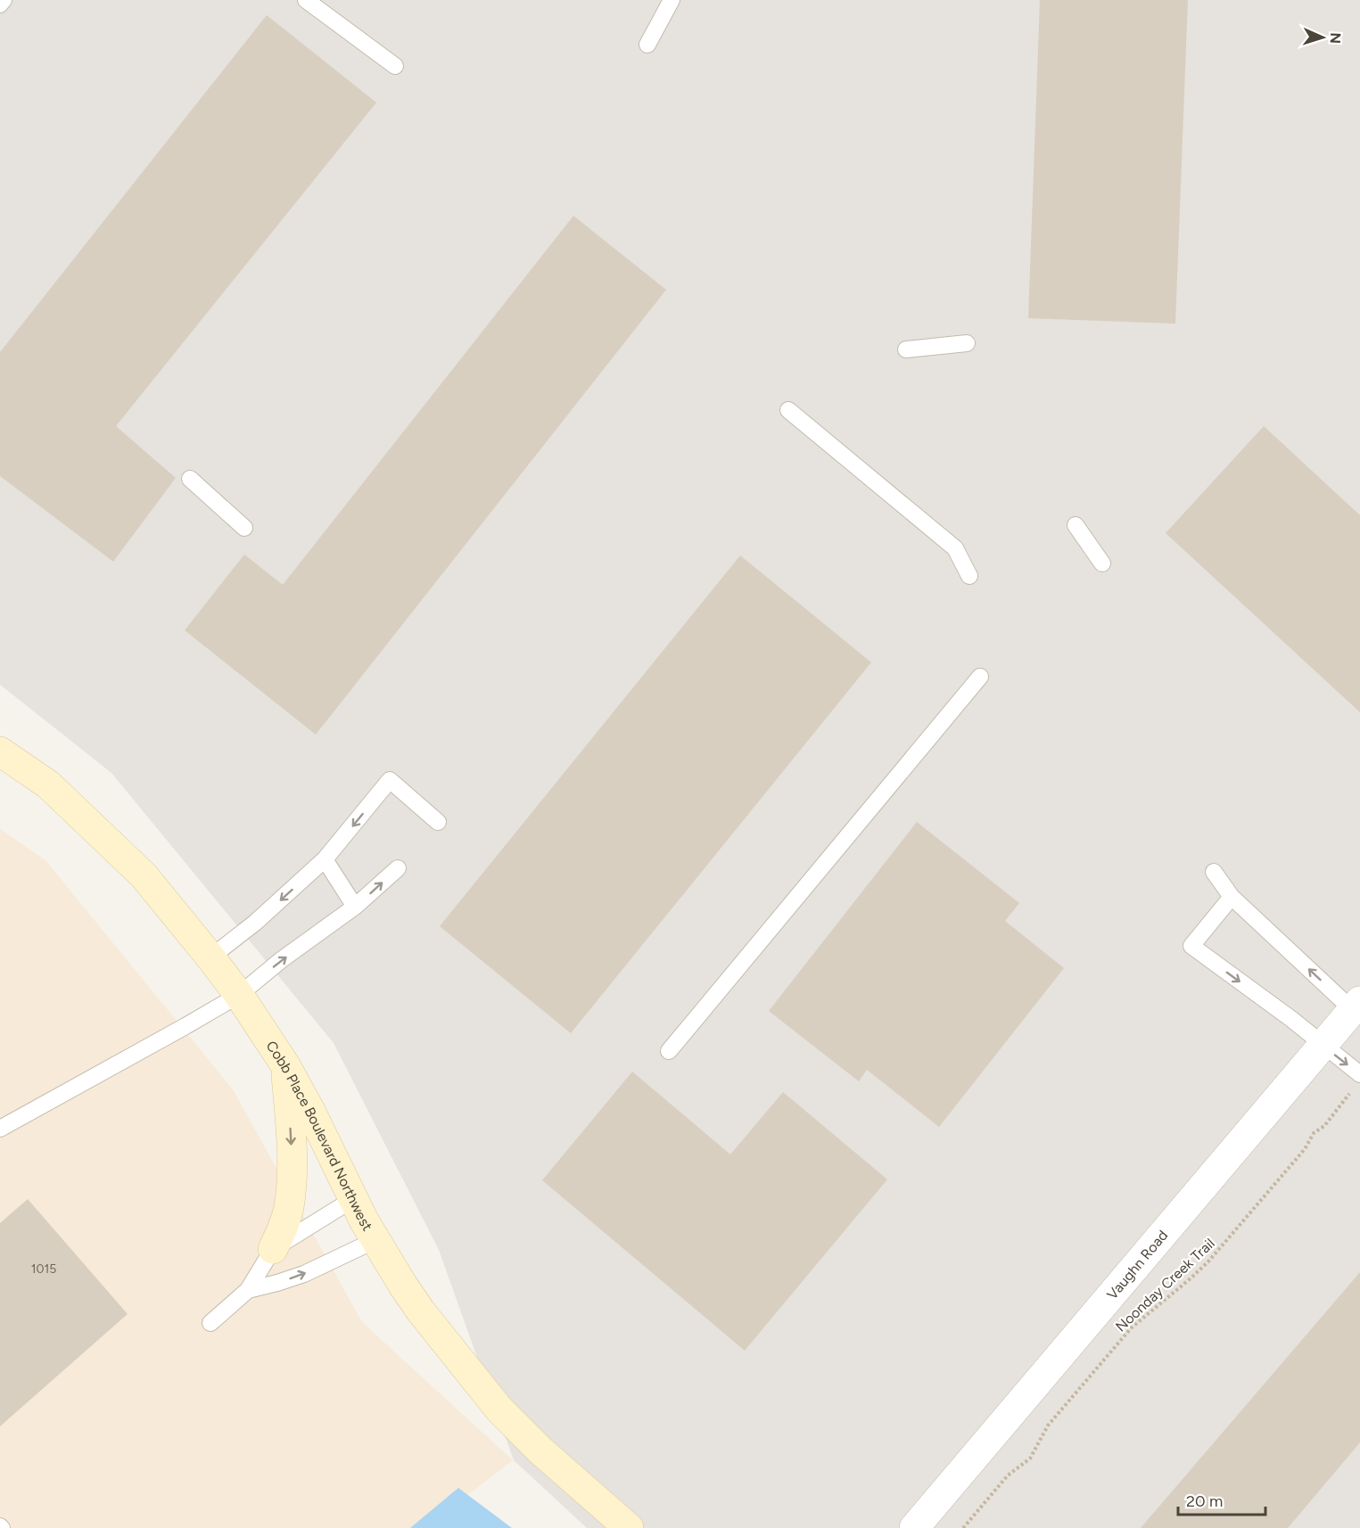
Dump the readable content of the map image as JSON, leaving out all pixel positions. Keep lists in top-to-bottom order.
{
  "streets": {
    "street": ["Cobb Place Boulevard Northwest", "Vaughn Road"],
    "path": ["Noonday Creek Trail"]
  },
  "house_numbers": ["1015"],
  "scale_bar": "20 m",
  "north": "right"
}
